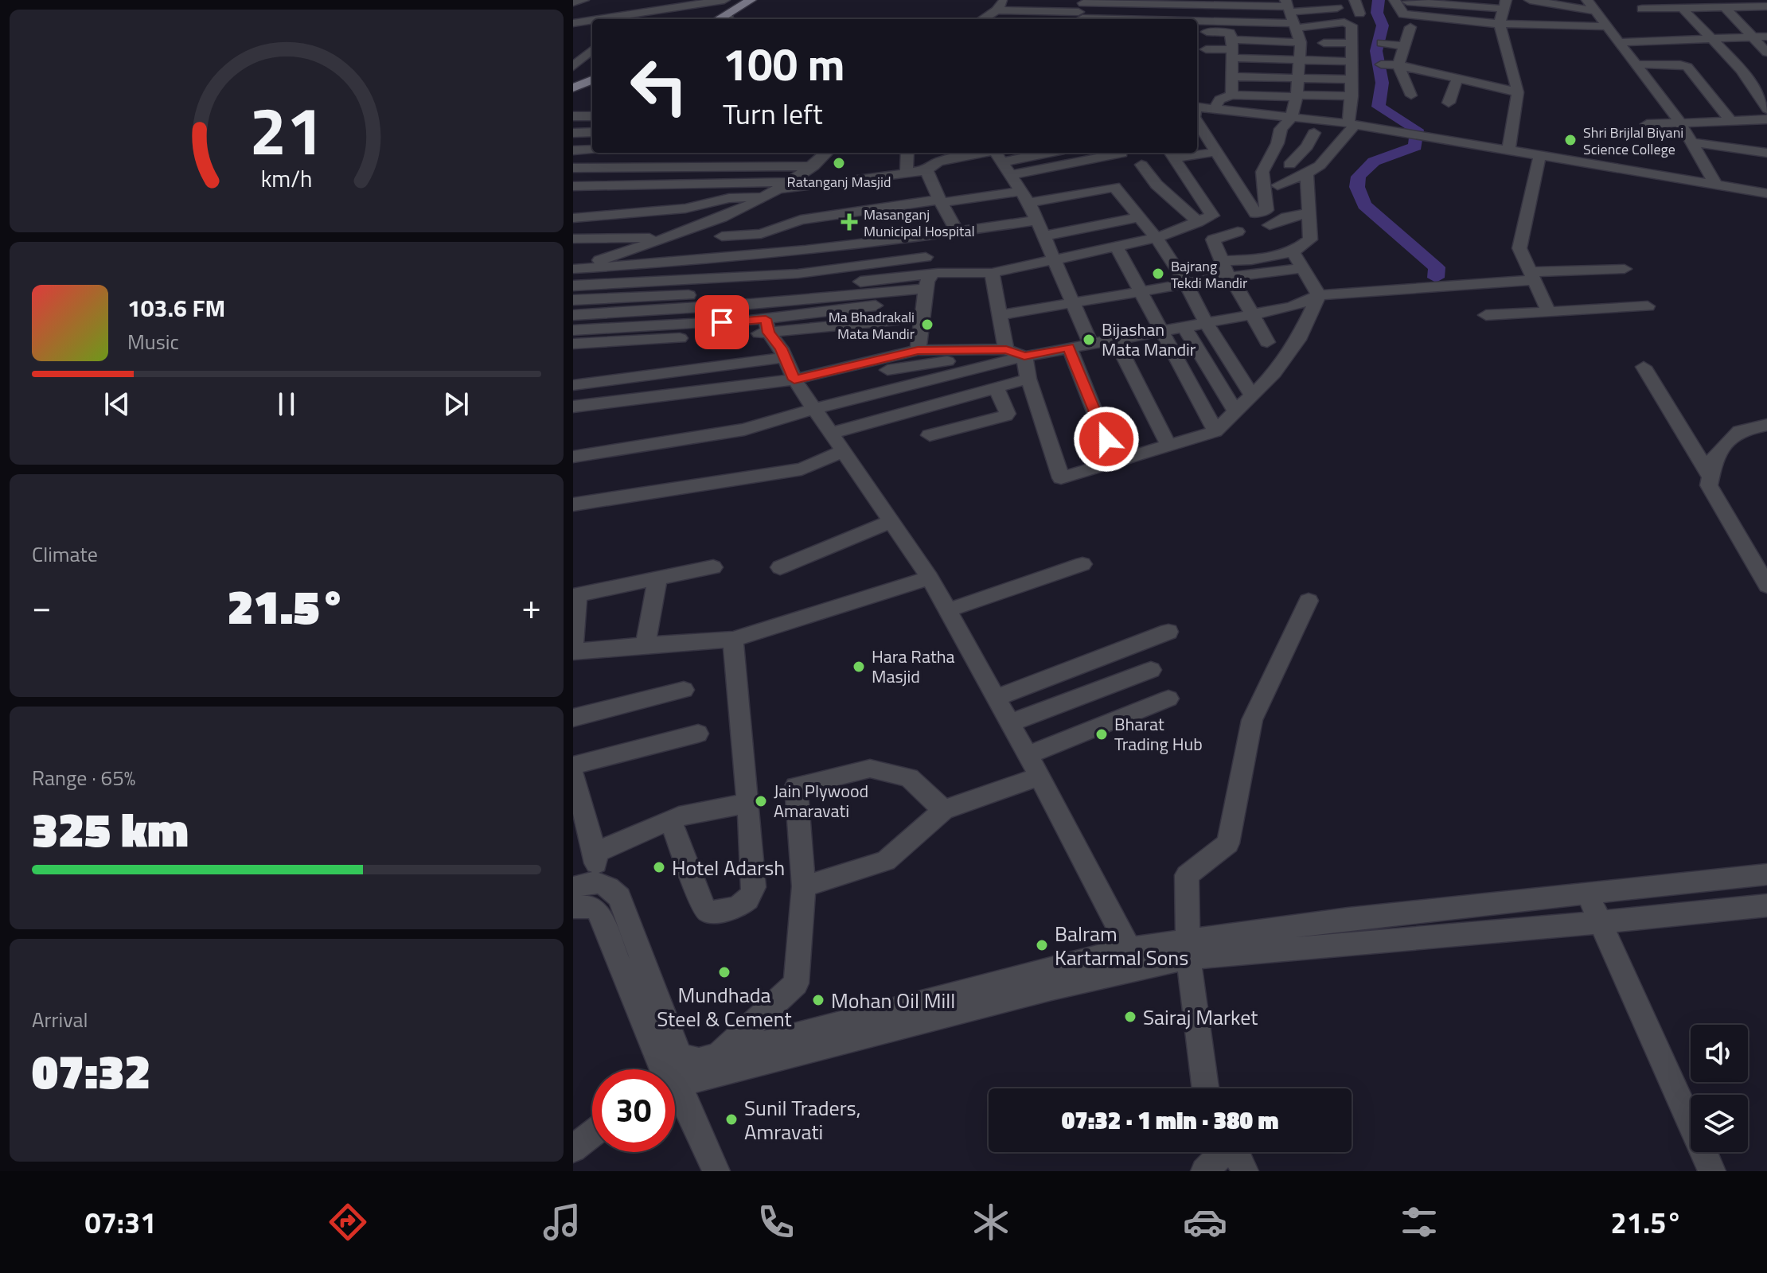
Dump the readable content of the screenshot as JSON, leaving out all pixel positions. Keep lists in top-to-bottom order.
{
  "places": {
    "other": [
      "Shri Brijlal Biyani Science College",
      "Ratanganj Masjid",
      "Bajrang Tekdi Mandir",
      "Ma Bhadrakali Mata Mandir",
      "Bijashan Mata Mandir",
      "Hara Ratha Masjid",
      "Bharat Trading Hub",
      "Jain Plywood Amaravati",
      "Hotel Adarsh",
      "Balram Kartarmal Sons",
      "Mundhada Steel & Cement",
      "Mohan Oil Mill",
      "Sairaj Market",
      "Sunil Traders, Amravati"
    ],
    "health": ["Masanganj Municipal Hospital"]
  },
  "page": {
    "turn": ["100 m", "Turn left"],
    "song": ["103.6 FM", "Music"],
    "tile": [
      "Climate",
      ["Range · 65%", "325 km"],
      ["Arrival", "07:32"]
    ],
    "heat": ["−", "21.5°", "+"],
    "limit": "30",
    "trip": "07:32 · 1 min · 380 m",
    "tabs": ["07:31", "21.5°"],
    "gauge": ["21", "km/h"]
  }
}
